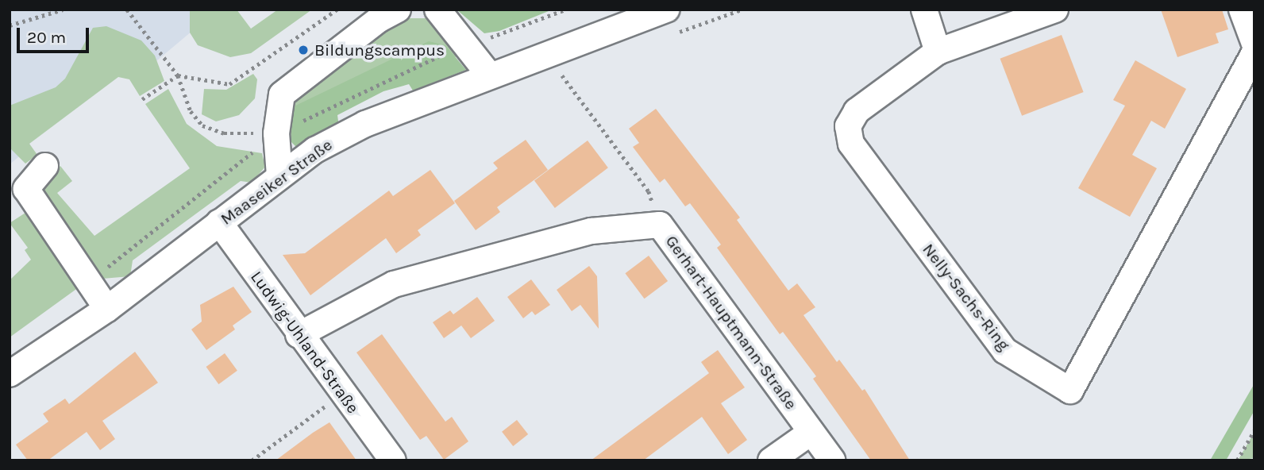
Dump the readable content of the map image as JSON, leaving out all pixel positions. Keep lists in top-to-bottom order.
{
  "streets": {
    "street": [
      "Maaseiker Straße",
      "Nelly-Sachs-Ring",
      "Gerhart-Hauptmann-Straße",
      "Ludwig-Uhland-Straße"
    ]
  },
  "crossings": [
    ["Maaseiker Straße", "Ludwig-Uhland-Straße"],
    ["Gerhart-Hauptmann-Straße", "Ludwig-Uhland-Straße"]
  ],
  "places": ["Bildungscampus"],
  "scale_bar": "20 m"
}
